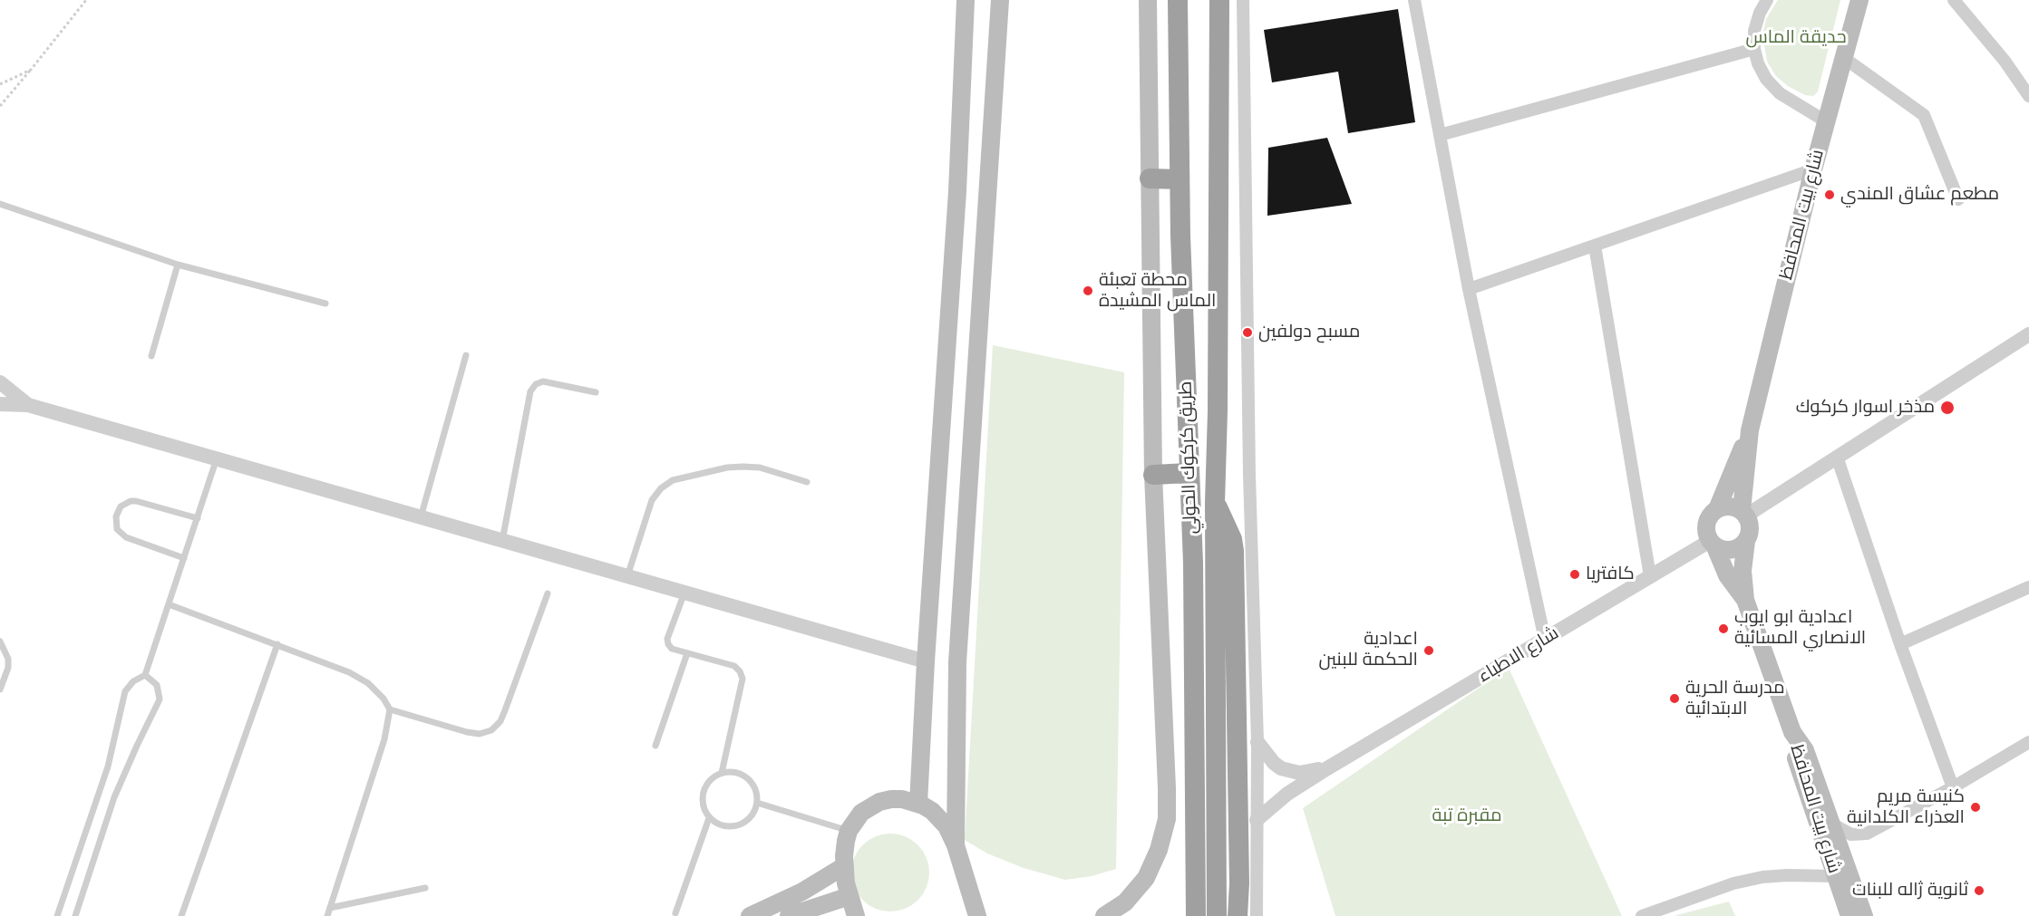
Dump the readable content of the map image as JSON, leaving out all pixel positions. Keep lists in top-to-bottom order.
{
  "streets": {
    "highway": ["طريق كركوك الحولي"],
    "main road": ["شارع بيت المحافظ"],
    "street": ["شارع الاطباء"]
  },
  "crossings": [
    ["شارع بيت المحافظ", "شارع الاطباء"]
  ],
  "parks": ["حديقة الماس", "مقبرة تبة"],
  "places": [
    "مطعم عشاق المندي",
    "محطة تعبئة الماس المشيدة",
    "مسبح دولفين",
    "مذخر اسوار كركوك",
    "کافتریا",
    "اعدادية ابو ايوب الانصاري المسائية",
    "اعدادية الحكمة للبنين",
    "مدرسة الحرية الابتدائية",
    "كنيسة مريم العذراء الكلدانية",
    "ثانوية ژاله للبنات"
  ]
}
